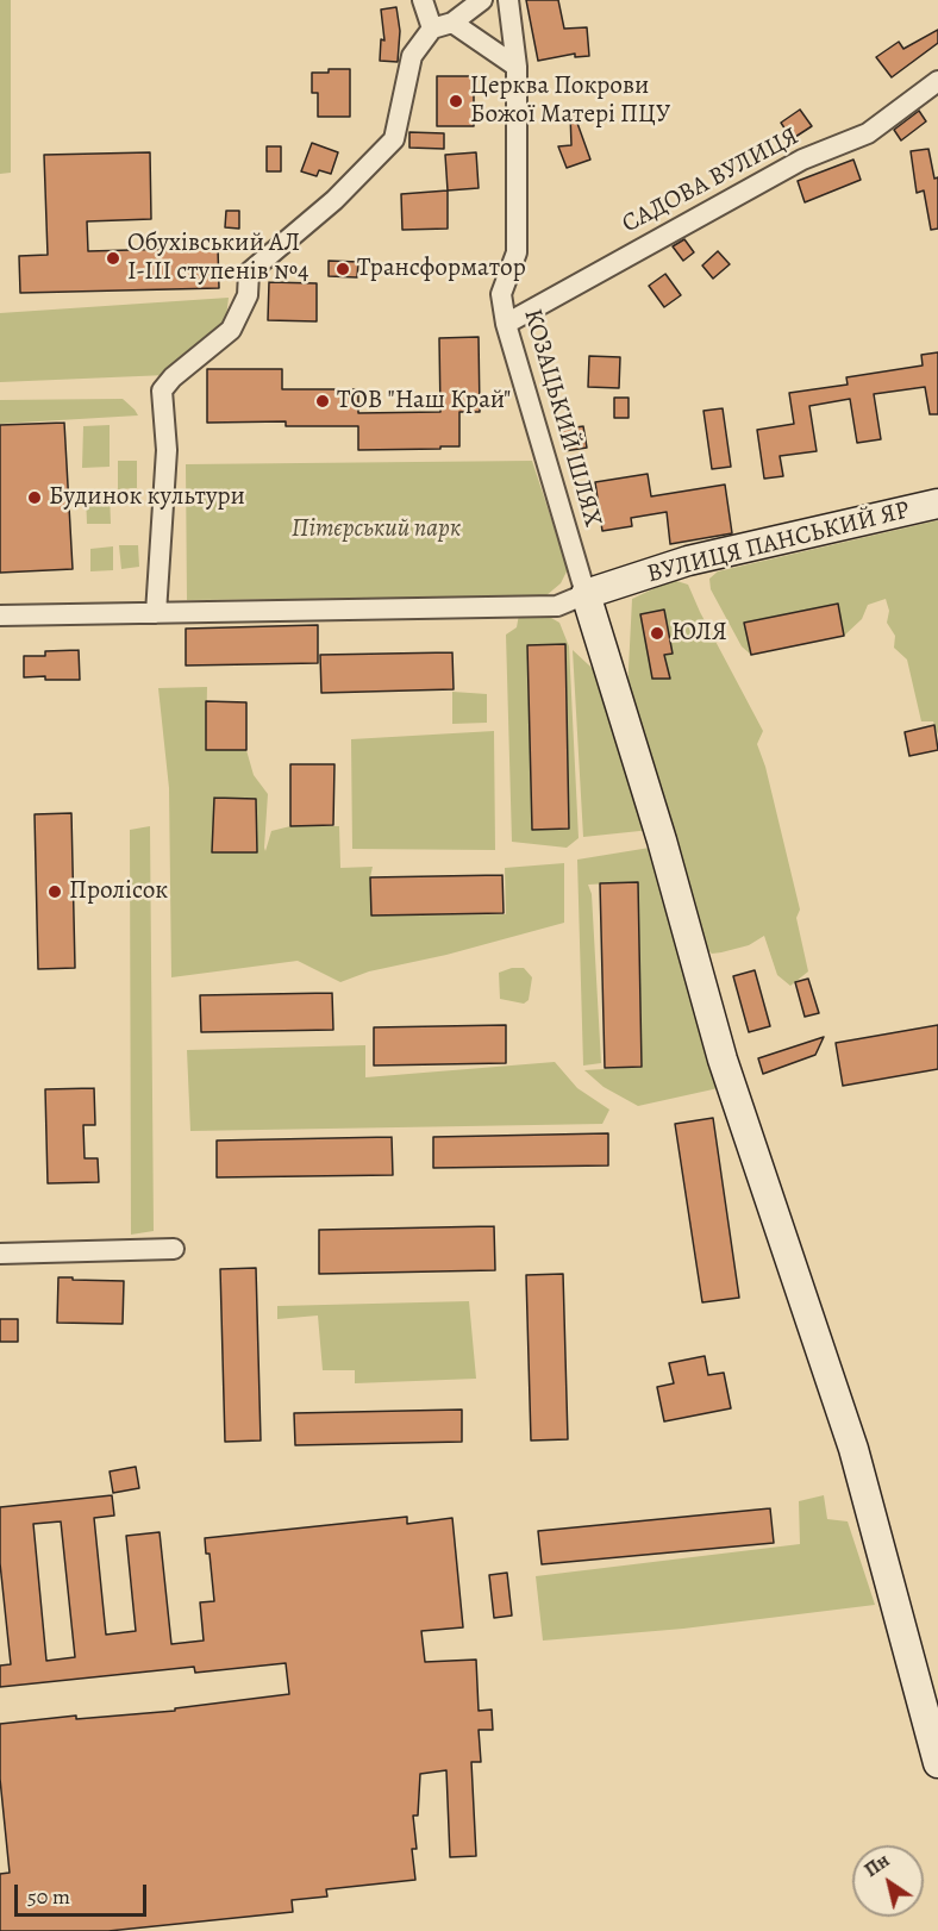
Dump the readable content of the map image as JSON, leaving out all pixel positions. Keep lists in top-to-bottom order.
{
  "streets": {
    "street": ["САДОВА ВУЛИЦЯ", "КОЗАЦЬКИЙ ШЛЯХ", "ВУЛИЦЯ ПАНСЬКИЙ ЯР"]
  },
  "crossings": [
    ["САДОВА ВУЛИЦЯ", "КОЗАЦЬКИЙ ШЛЯХ"],
    ["КОЗАЦЬКИЙ ШЛЯХ", "ВУЛИЦЯ ПАНСЬКИЙ ЯР"]
  ],
  "parks": ["Пітєрський парк"],
  "places": [
    "Церква Покрови Божої Матері ПЦУ",
    "Обухівський АЛ І-ІІІ ступенів №4",
    "Трансформатор",
    "ТОВ \"Наш Край\"",
    "Будинок культури",
    "ЮЛЯ",
    "Пролісок"
  ],
  "scale_bar": "50 m",
  "north": "top left"
}
